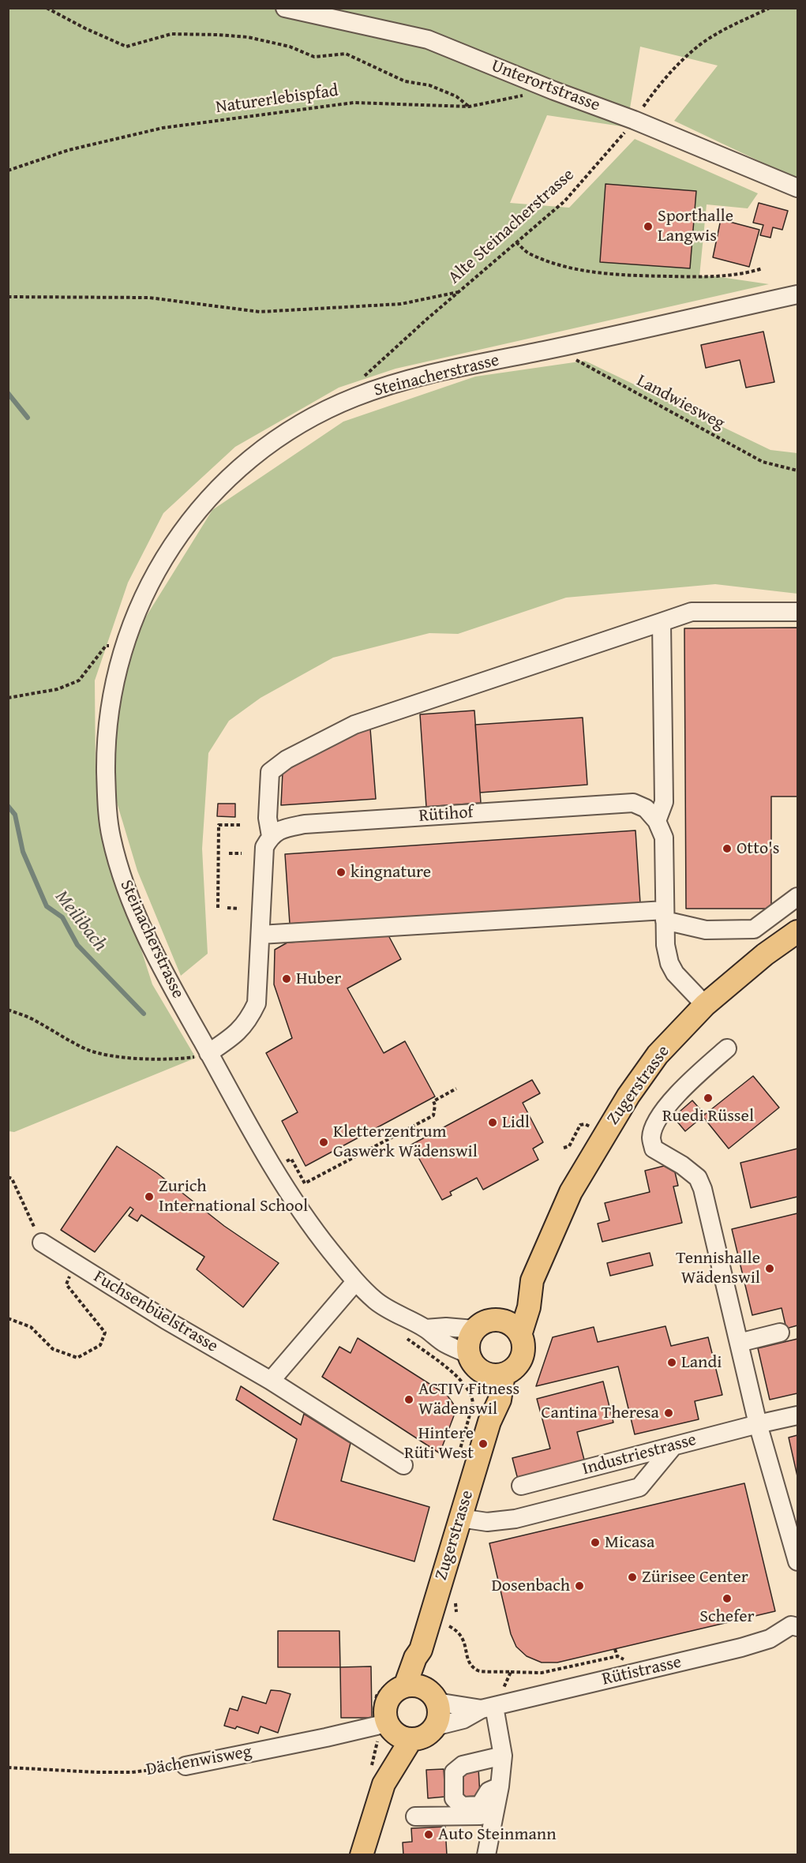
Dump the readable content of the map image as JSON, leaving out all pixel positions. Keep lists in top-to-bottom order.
{
  "streets": {
    "main road": ["Zugerstrasse"],
    "street": [
      "Unterortstrasse",
      "Steinacherstrasse",
      "Rütihof",
      "Fuchsenbüelstrasse",
      "Industriestrasse",
      "Rütistrasse",
      "Dächenwisweg"
    ],
    "path": ["Naturerlebispfad", "Alte Steinacherstrasse", "Landwiesweg"]
  },
  "crossings": [
    ["Unterortstrasse", "Naturerlebispfad"],
    ["Unterortstrasse", "Alte Steinacherstrasse"],
    ["Steinacherstrasse", "Landwiesweg"],
    ["Steinacherstrasse", "Zugerstrasse"],
    ["Zugerstrasse", "Rütistrasse"],
    ["Zugerstrasse", "Dächenwisweg"],
    ["Rütistrasse", "Dächenwisweg"]
  ],
  "water": ["Meilibach"],
  "places": [
    "Sporthalle Langwis",
    "Otto's",
    "kingnature",
    "Huber",
    "Ruedi Rüssel",
    "Lidl",
    "Kletterzentrum Gaswerk Wädenswil",
    "Zurich International School",
    "Tennishalle Wädenswil",
    "Landi",
    "ACTIV Fitness Wädenswil",
    "Cantina Theresa",
    "Hintere Rüti West",
    "Micasa",
    "Zürisee Center",
    "Dosenbach",
    "Schefer",
    "Auto Steinmann"
  ]
}
